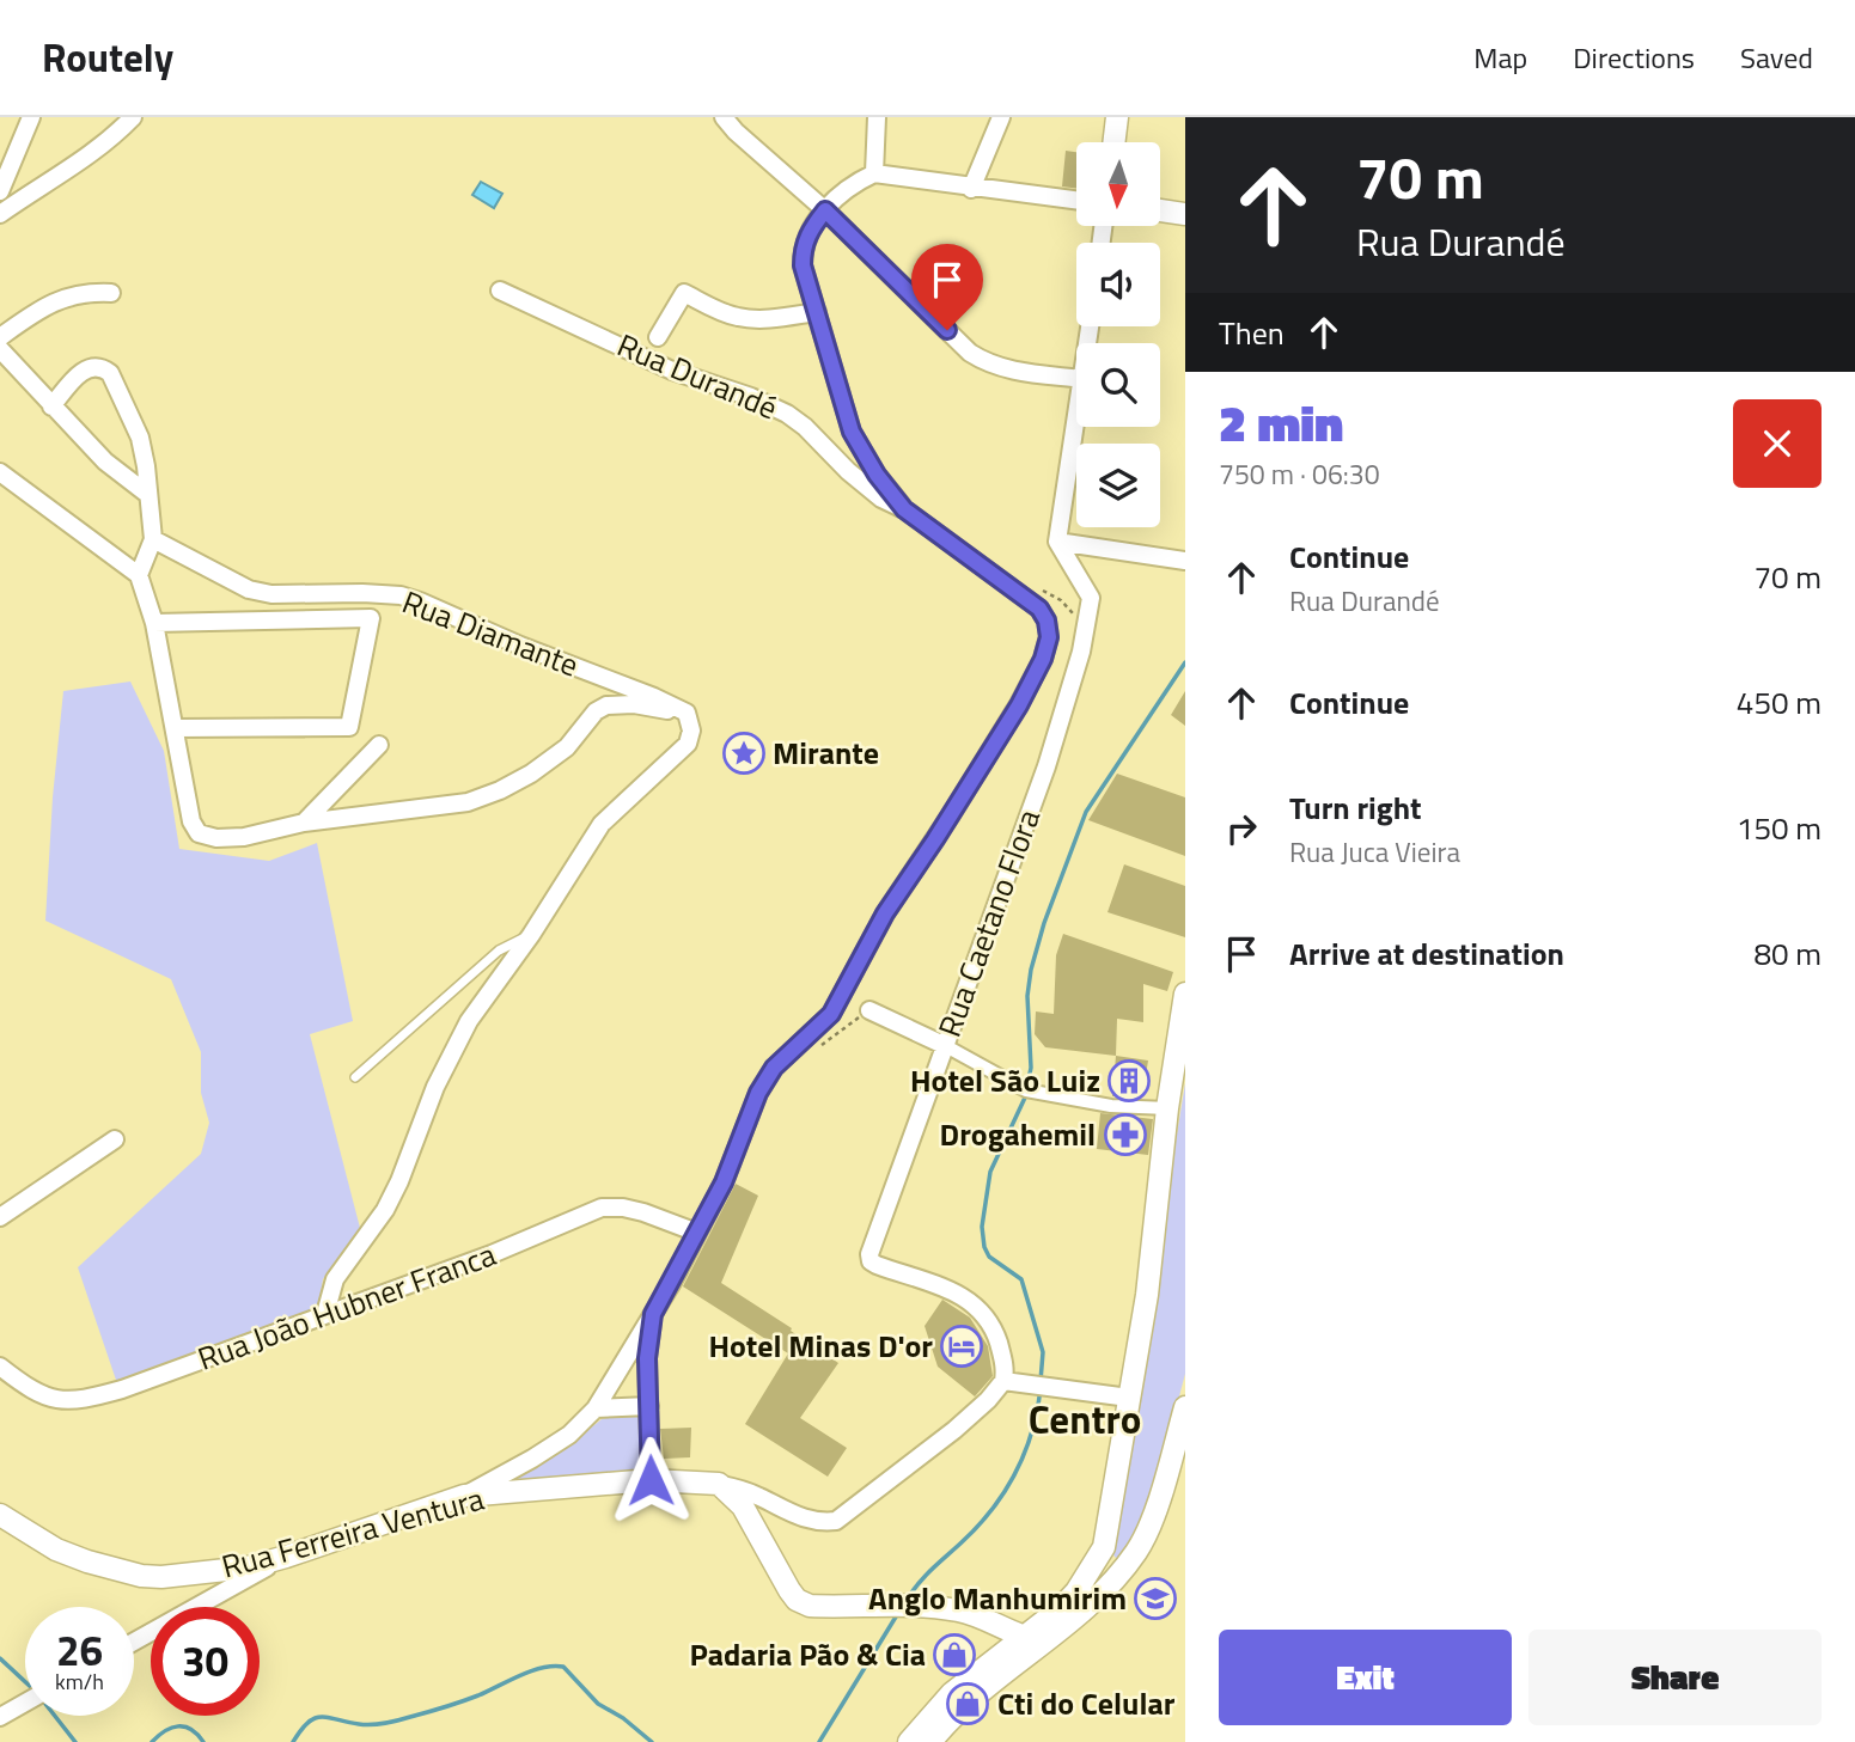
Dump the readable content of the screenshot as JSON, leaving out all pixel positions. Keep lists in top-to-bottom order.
{
  "streets": {
    "street": [
      "Rua Durandé",
      "Rua Diamante",
      "Rua Caetano Flora",
      "Rua João Hubner Franca",
      "Rua Ferreira Ventura"
    ]
  },
  "crossings": [
    ["Rua Durandé", "Rua João Hubner Franca"],
    ["Rua Durandé", "Rua Ferreira Ventura"]
  ],
  "districts": ["Centro"],
  "places": {
    "place": ["Mirante"],
    "building": ["Hotel São Luiz"],
    "pharmacy": ["Drogahemil"],
    "hotel": ["Hotel Minas D'or"],
    "school or university": ["Anglo Manhumirim"],
    "shop": ["Padaria Pão & Cia", "Cti do Celular"]
  },
  "north": "bottom",
  "page": {
    "header": "Routely",
    "nav": ["Map", "Directions", "Saved"],
    "turn": ["70 m", "Rua Durandé"],
    "then": "Then",
    "heading": ["2 min", "750 m · 06:30"],
    "list": [
      {
        "name": "Continue",
        "note": "Rua Durandé",
        "value": "70 m"
      },
      {
        "name": "Continue",
        "value": "450 m"
      },
      {
        "name": "Turn right",
        "note": "Rua Juca Vieira",
        "value": "150 m"
      },
      {
        "name": "Arrive at destination",
        "value": "80 m"
      }
    ],
    "speed": "26 km/h",
    "limit": "30",
    "buttons": ["Exit", "Share"]
  }
}
